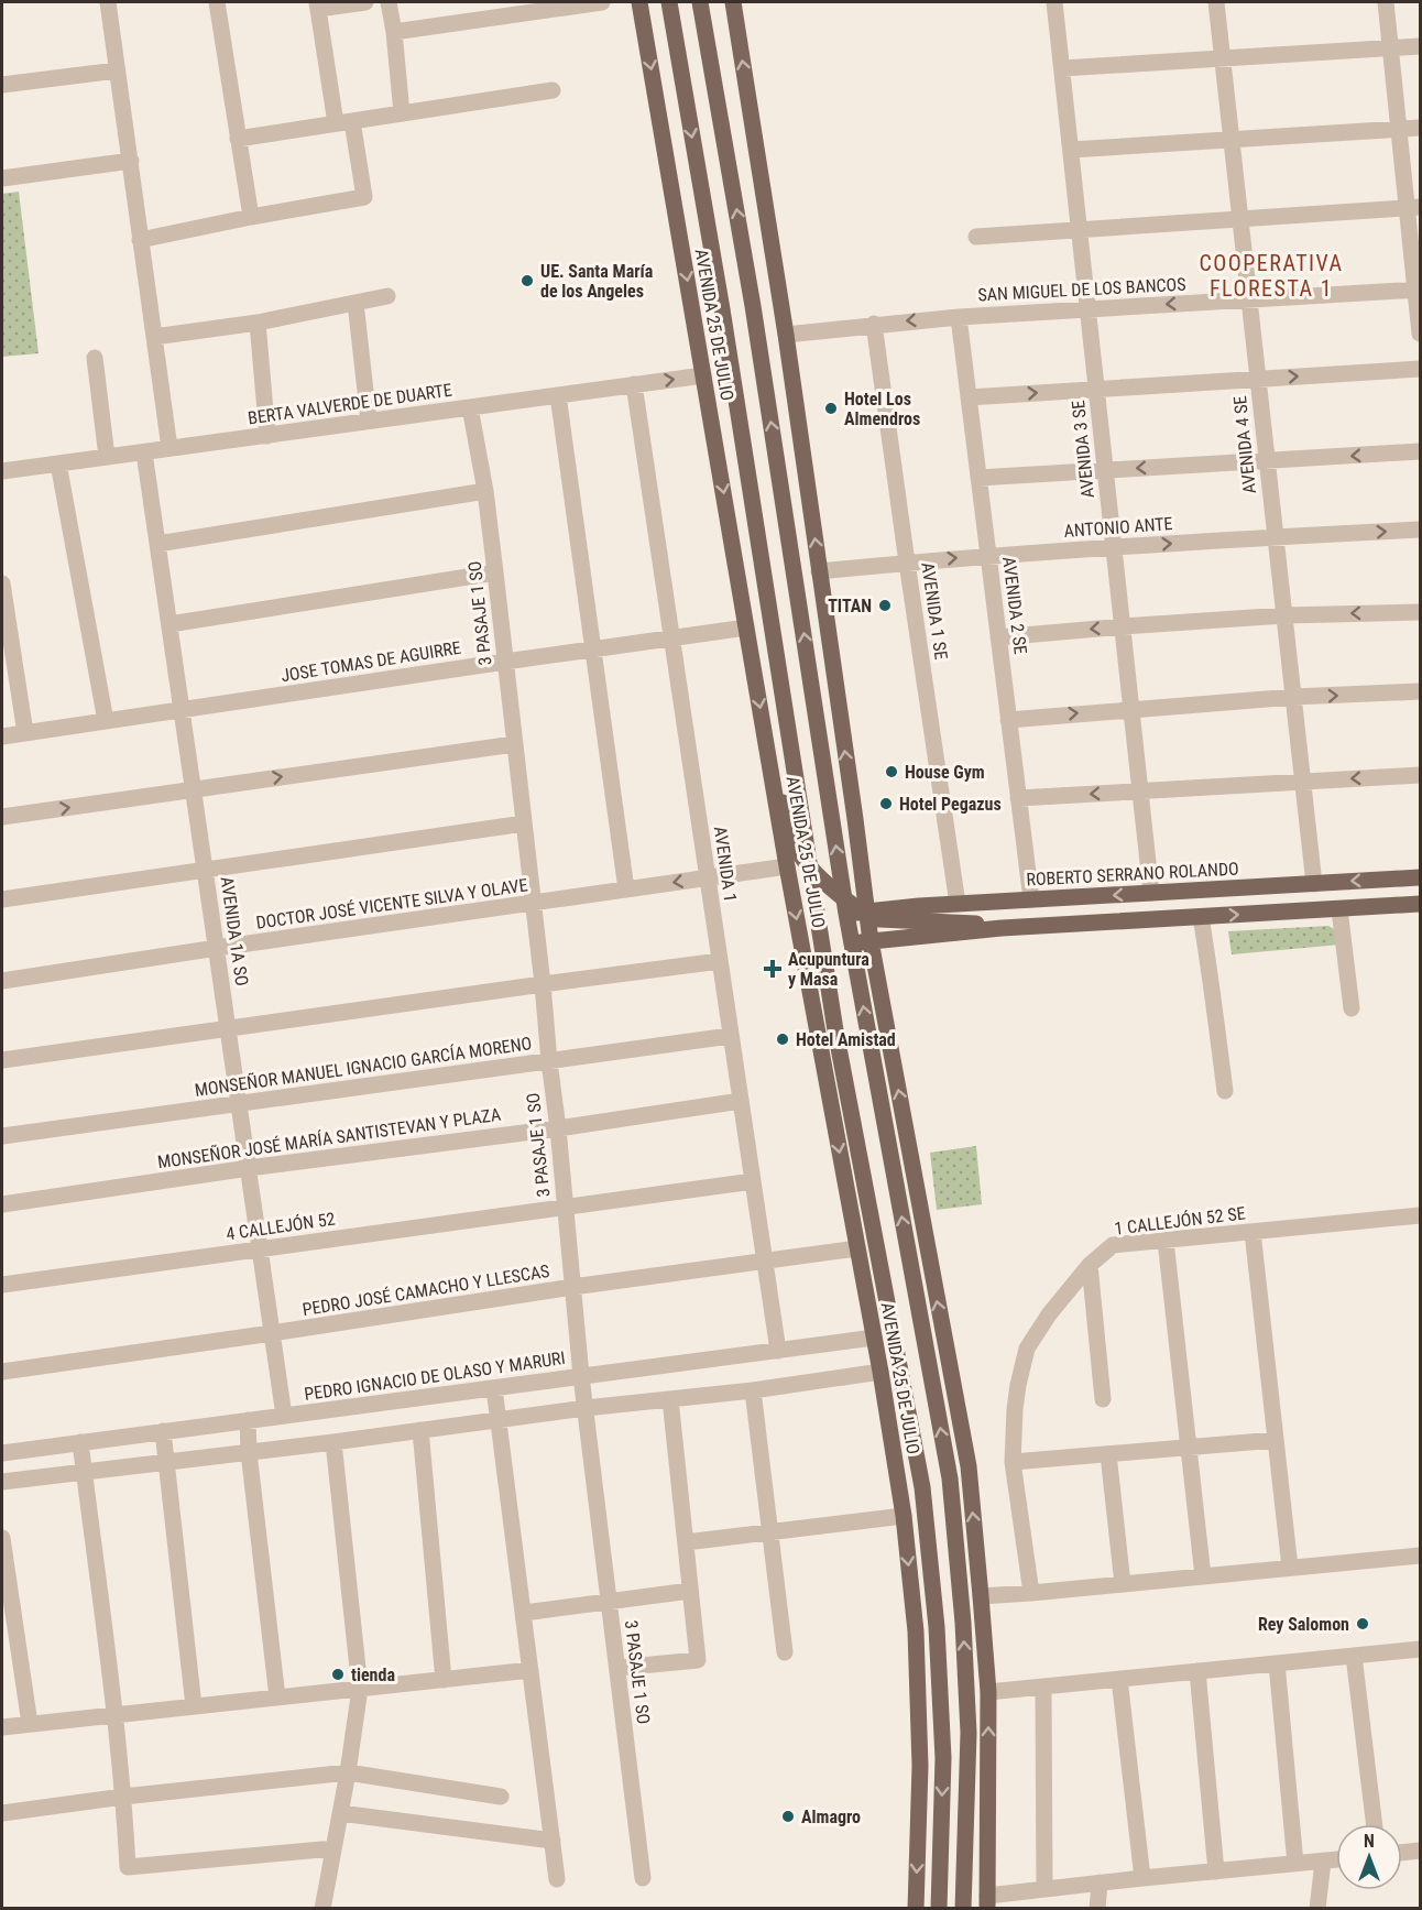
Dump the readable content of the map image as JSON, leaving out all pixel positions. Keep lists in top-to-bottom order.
{
  "streets": {
    "main road": ["AVENIDA 25 DE JULIO", "ROBERTO SERRANO ROLANDO"],
    "street": [
      "SAN MIGUEL DE LOS BANCOS",
      "BERTA VALVERDE DE DUARTE",
      "AVENIDA 4 SE",
      "AVENIDA 3 SE",
      "ANTONIO ANTE",
      "AVENIDA 2 SE",
      "AVENIDA 1 SE",
      "3 PASAJE 1 SO",
      "JOSE TOMAS DE AGUIRRE",
      "AVENIDA 1",
      "DOCTOR JOSÉ VICENTE SILVA Y OLAVE",
      "AVENIDA 1A SO",
      "MONSEÑOR MANUEL IGNACIO GARCÍA MORENO",
      "MONSEÑOR JOSÉ MARÍA SANTISTEVAN Y PLAZA",
      "1 CALLEJÓN 52 SE",
      "4 CALLEJÓN 52",
      "PEDRO JOSÉ CAMACHO Y LLESCAS",
      "PEDRO IGNACIO DE OLASO Y MARURI"
    ]
  },
  "crossings": [
    ["SAN MIGUEL DE LOS BANCOS", "AVENIDA 4 SE"],
    ["SAN MIGUEL DE LOS BANCOS", "AVENIDA 3 SE"],
    ["SAN MIGUEL DE LOS BANCOS", "AVENIDA 2 SE"],
    ["SAN MIGUEL DE LOS BANCOS", "AVENIDA 1 SE"],
    ["AVENIDA 25 DE JULIO", "BERTA VALVERDE DE DUARTE"],
    ["AVENIDA 25 DE JULIO", "JOSE TOMAS DE AGUIRRE"],
    ["AVENIDA 25 DE JULIO", "ROBERTO SERRANO ROLANDO"],
    ["AVENIDA 25 DE JULIO", "DOCTOR JOSÉ VICENTE SILVA Y OLAVE"],
    ["AVENIDA 25 DE JULIO", "PEDRO JOSÉ CAMACHO Y LLESCAS"],
    ["AVENIDA 25 DE JULIO", "PEDRO IGNACIO DE OLASO Y MARURI"],
    ["BERTA VALVERDE DE DUARTE", "3 PASAJE 1 SO"],
    ["BERTA VALVERDE DE DUARTE", "AVENIDA 1"],
    ["BERTA VALVERDE DE DUARTE", "AVENIDA 1A SO"],
    ["AVENIDA 4 SE", "ANTONIO ANTE"],
    ["AVENIDA 4 SE", "ROBERTO SERRANO ROLANDO"],
    ["AVENIDA 3 SE", "ANTONIO ANTE"],
    ["AVENIDA 3 SE", "ROBERTO SERRANO ROLANDO"],
    ["ANTONIO ANTE", "AVENIDA 2 SE"],
    ["ANTONIO ANTE", "AVENIDA 1 SE"],
    ["AVENIDA 2 SE", "ROBERTO SERRANO ROLANDO"],
    ["AVENIDA 1 SE", "ROBERTO SERRANO ROLANDO"],
    ["3 PASAJE 1 SO", "JOSE TOMAS DE AGUIRRE"],
    ["3 PASAJE 1 SO", "DOCTOR JOSÉ VICENTE SILVA Y OLAVE"],
    ["3 PASAJE 1 SO", "MONSEÑOR MANUEL IGNACIO GARCÍA MORENO"],
    ["3 PASAJE 1 SO", "MONSEÑOR JOSÉ MARÍA SANTISTEVAN Y PLAZA"],
    ["3 PASAJE 1 SO", "4 CALLEJÓN 52"],
    ["3 PASAJE 1 SO", "PEDRO JOSÉ CAMACHO Y LLESCAS"],
    ["3 PASAJE 1 SO", "PEDRO IGNACIO DE OLASO Y MARURI"],
    ["JOSE TOMAS DE AGUIRRE", "AVENIDA 1"],
    ["JOSE TOMAS DE AGUIRRE", "AVENIDA 1A SO"],
    ["AVENIDA 1", "DOCTOR JOSÉ VICENTE SILVA Y OLAVE"],
    ["AVENIDA 1", "MONSEÑOR MANUEL IGNACIO GARCÍA MORENO"],
    ["AVENIDA 1", "MONSEÑOR JOSÉ MARÍA SANTISTEVAN Y PLAZA"],
    ["AVENIDA 1", "4 CALLEJÓN 52"],
    ["AVENIDA 1", "PEDRO JOSÉ CAMACHO Y LLESCAS"],
    ["AVENIDA 1", "PEDRO IGNACIO DE OLASO Y MARURI"],
    ["DOCTOR JOSÉ VICENTE SILVA Y OLAVE", "AVENIDA 1A SO"],
    ["AVENIDA 1A SO", "MONSEÑOR MANUEL IGNACIO GARCÍA MORENO"],
    ["AVENIDA 1A SO", "MONSEÑOR JOSÉ MARÍA SANTISTEVAN Y PLAZA"],
    ["AVENIDA 1A SO", "4 CALLEJÓN 52"],
    ["AVENIDA 1A SO", "PEDRO JOSÉ CAMACHO Y LLESCAS"],
    ["AVENIDA 1A SO", "PEDRO IGNACIO DE OLASO Y MARURI"]
  ],
  "districts": ["COOPERATIVA FLORESTA 1"],
  "places": {
    "other": [
      "UE. Santa María de los Angeles",
      "Hotel Los Almendros",
      "TITAN",
      "House Gym",
      "Hotel Pegazus",
      "Hotel Amistad",
      "Rey Salomon",
      "tienda",
      "Almagro"
    ],
    "health": ["Acupuntura y Masa"]
  },
  "north": "top"
}
